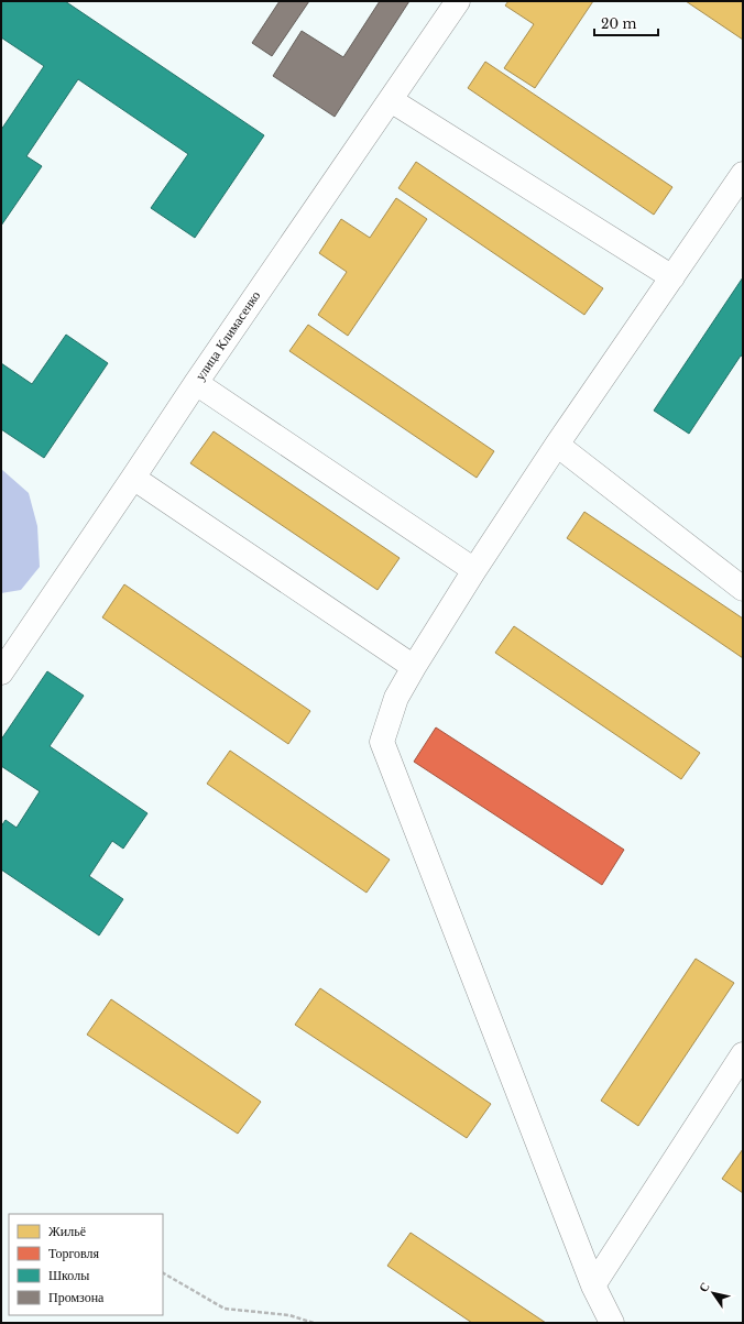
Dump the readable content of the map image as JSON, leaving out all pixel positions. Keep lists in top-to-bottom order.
{
  "streets": {
    "street": ["улица Климасенко"]
  },
  "legend": [
    "Жильё",
    "Торговля",
    "Школы",
    "Промзона"
  ],
  "scale_bar": "20 m",
  "north": "top left"
}
